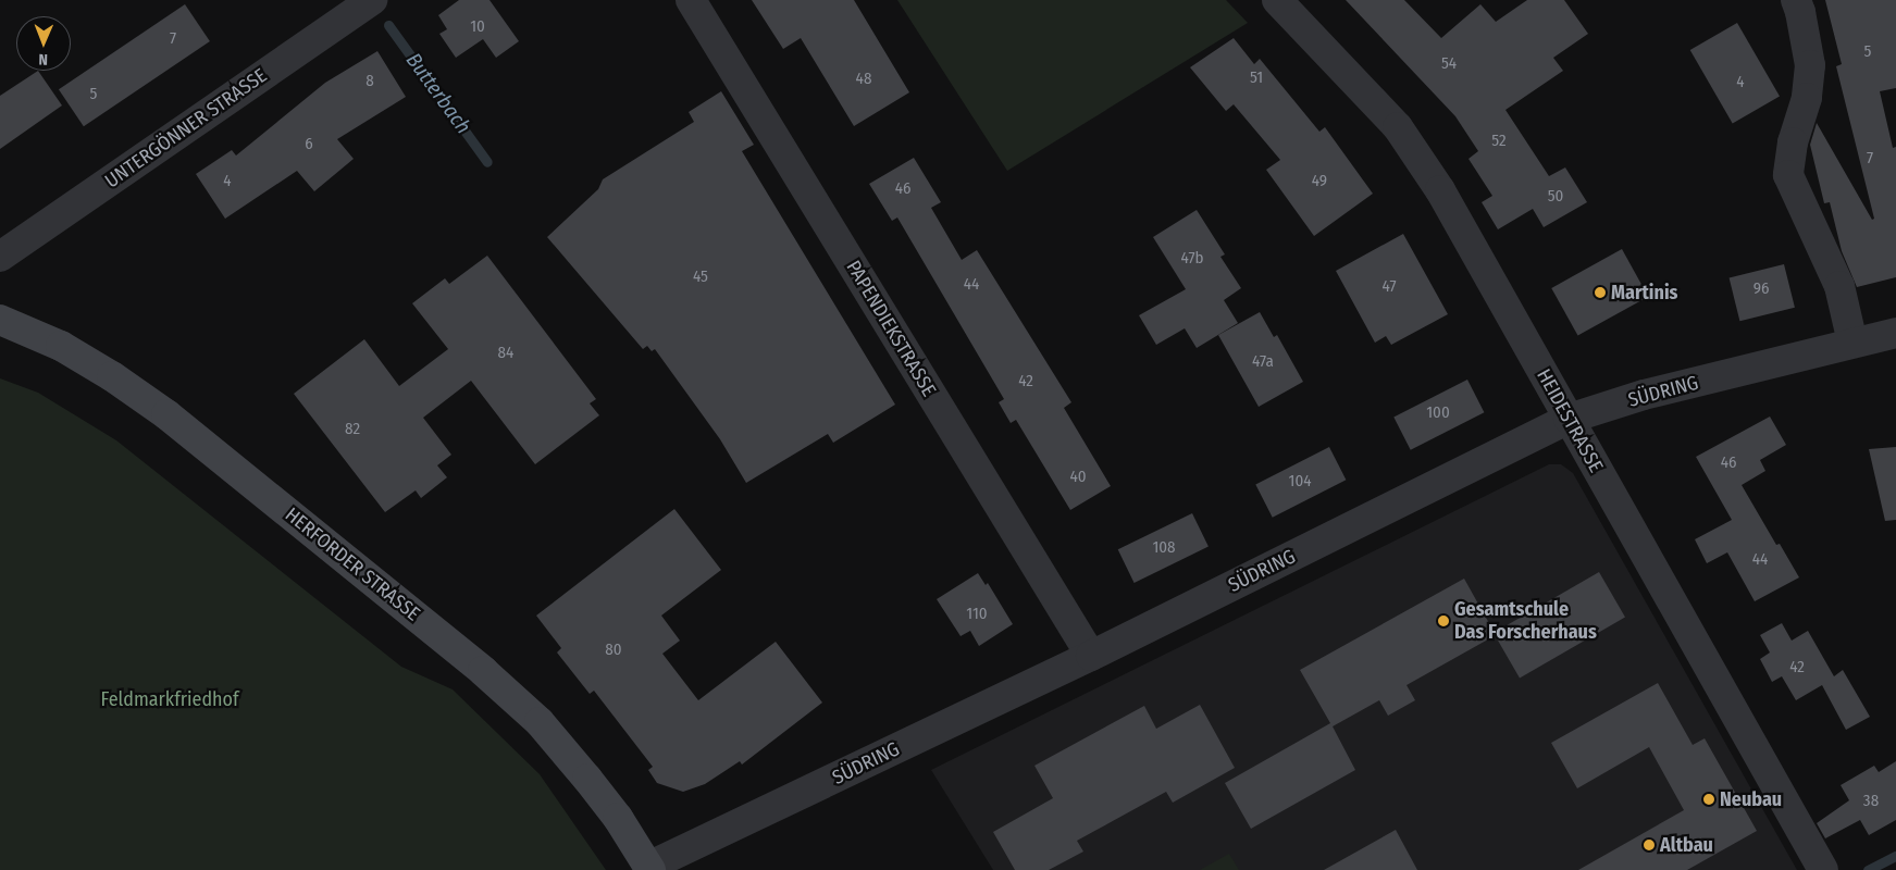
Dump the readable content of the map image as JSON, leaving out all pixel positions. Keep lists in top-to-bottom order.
{
  "streets": {
    "main road": ["HERFORDER STRASSE"],
    "street": [
      "UNTERGÖNNER STRASSE",
      "PAPENDIEKSTRASSE",
      "SÜDRING",
      "HEIDESTRASSE"
    ]
  },
  "crossings": [
    ["PAPENDIEKSTRASSE", "SÜDRING"],
    ["SÜDRING", "HEIDESTRASSE"],
    ["SÜDRING", "HERFORDER STRASSE"]
  ],
  "water": ["Butterbach"],
  "parks": ["Feldmarkfriedhof"],
  "places": [
    "Martinis",
    "Gesamtschule Das Forscherhaus",
    "Neubau",
    "Altbau"
  ],
  "house_numbers": [
    "10",
    "7",
    "5",
    "54",
    "51",
    "48",
    "8",
    "4",
    "5",
    "52",
    "6",
    "7",
    "4",
    "49",
    "46",
    "50",
    "47b",
    "45",
    "44",
    "47",
    "96",
    "84",
    "47a",
    "42",
    "100",
    "82",
    "46",
    "40",
    "104",
    "108",
    "44",
    "110",
    "80",
    "42",
    "38"
  ],
  "north": "bottom"
}
